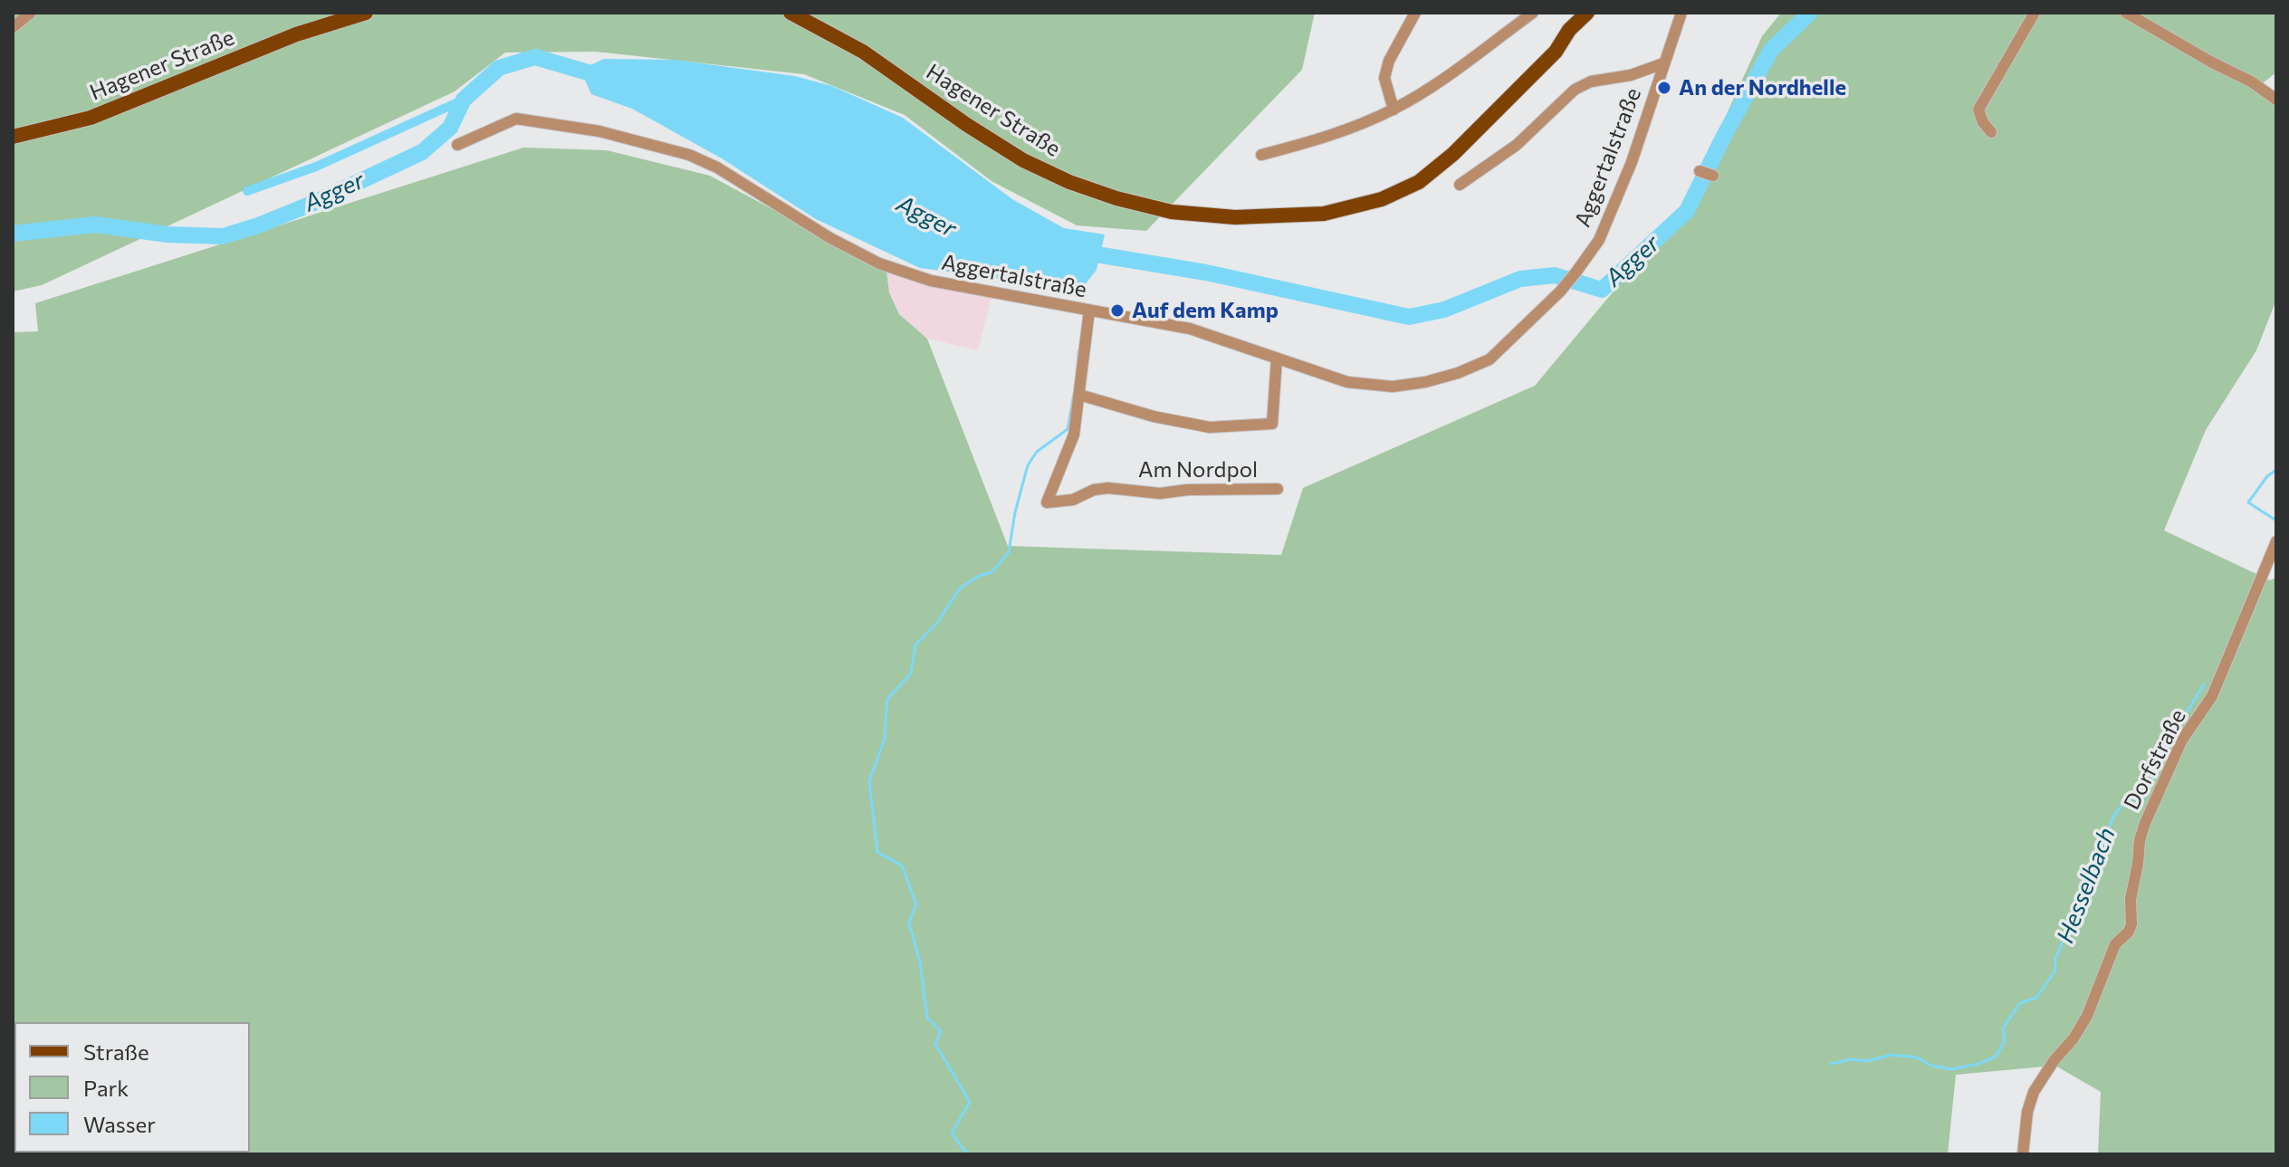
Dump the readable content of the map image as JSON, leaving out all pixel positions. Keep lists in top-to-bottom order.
{
  "streets": {
    "main road": ["Hagener Straße"],
    "street": ["Aggertalstraße", "Am Nordpol", "Dorfstraße"]
  },
  "water": ["Agger", "Hesselbach"],
  "places": ["An der Nordhelle", "Auf dem Kamp"],
  "legend": ["Straße", "Park", "Wasser"]
}
